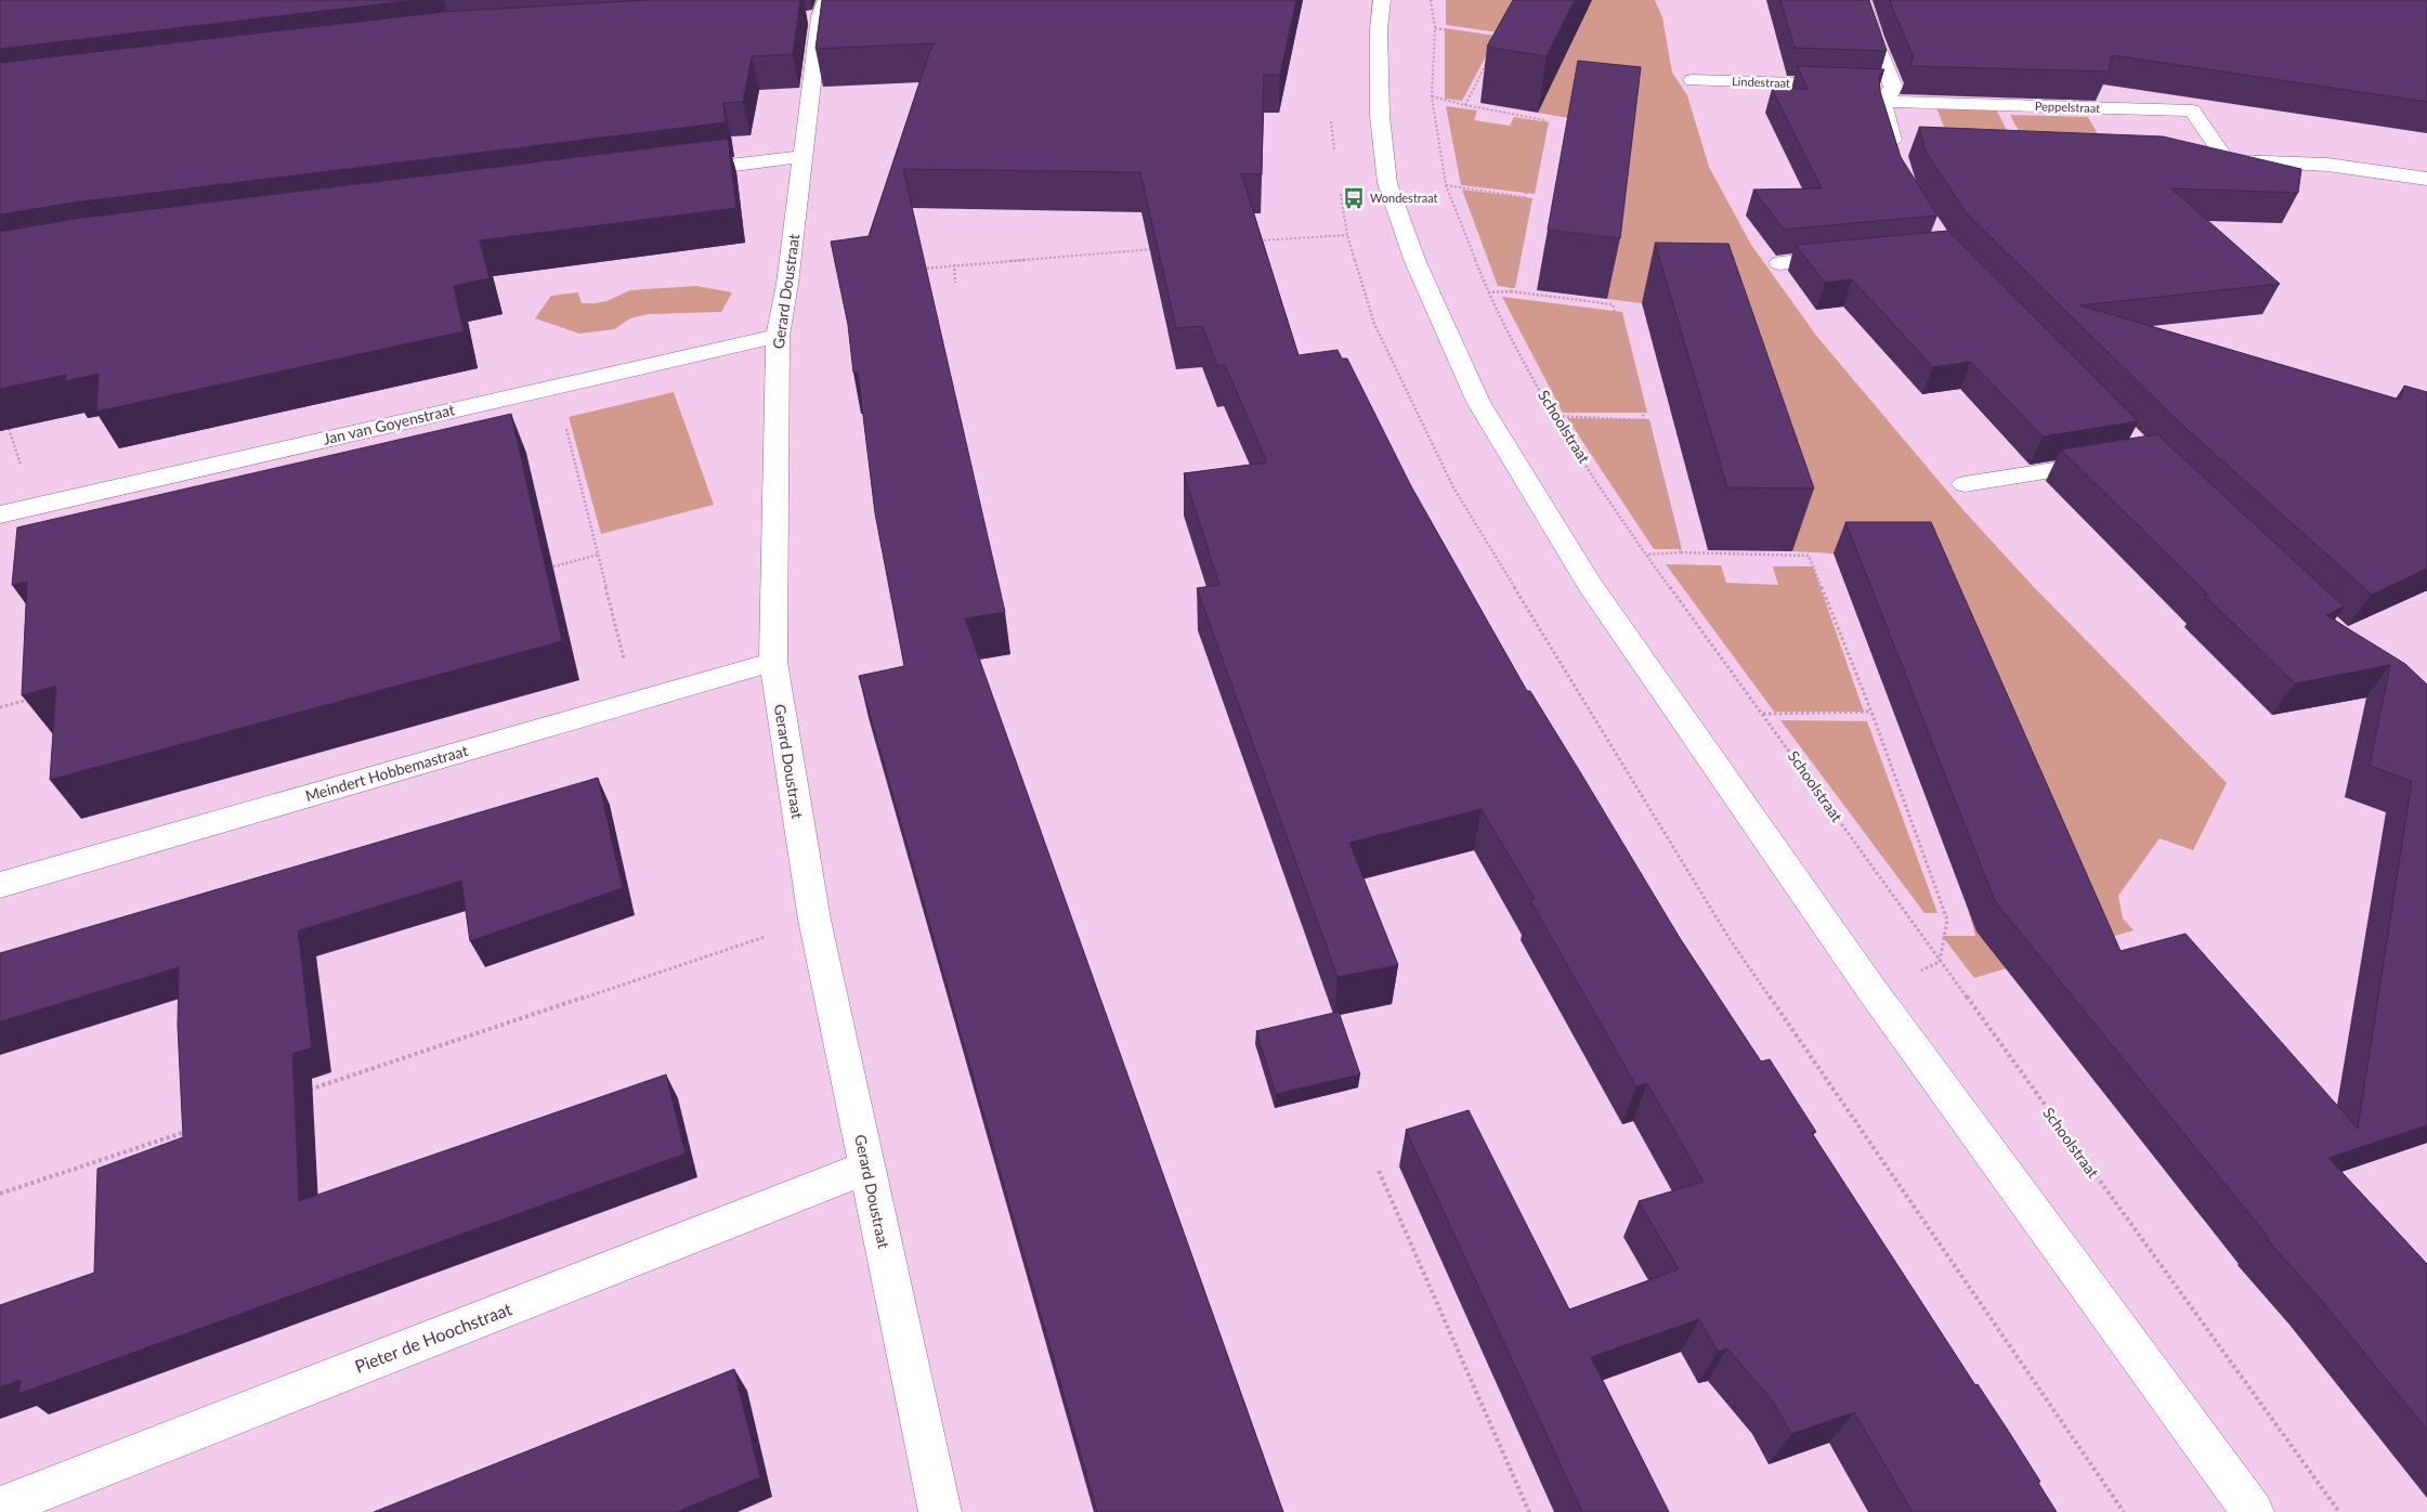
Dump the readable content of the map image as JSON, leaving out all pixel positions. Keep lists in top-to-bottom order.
{
  "streets": {
    "street": [
      "Lindestraat",
      "Peppelstraat",
      "Gerard Doustraat",
      "Jan van Goyenstraat",
      "Meindert Hobbemastraat",
      "Pieter de Hoochstraat"
    ],
    "path": ["Schoolstraat"]
  },
  "crossings": [
    ["Gerard Doustraat", "Jan van Goyenstraat"],
    ["Gerard Doustraat", "Meindert Hobbemastraat"],
    ["Gerard Doustraat", "Pieter de Hoochstraat"]
  ],
  "places": {
    "bus stop": ["Wondestraat"]
  }
}
